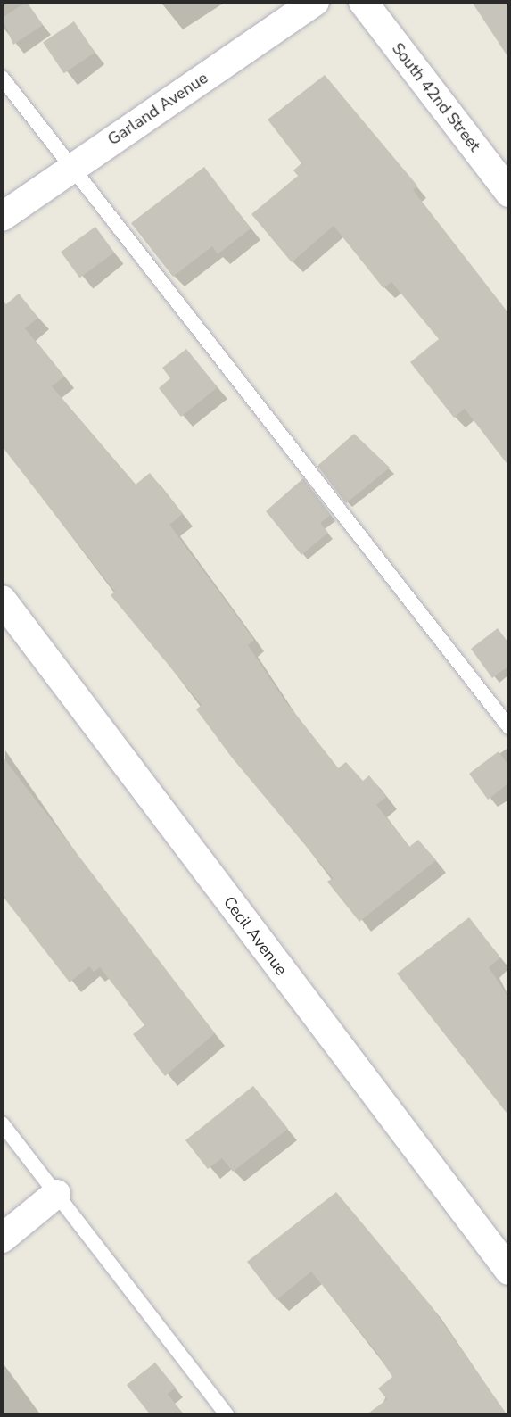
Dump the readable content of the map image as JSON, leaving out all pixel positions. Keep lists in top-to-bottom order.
{
  "streets": {
    "street": ["South 42nd Street", "Garland Avenue", "Cecil Avenue"]
  }
}
